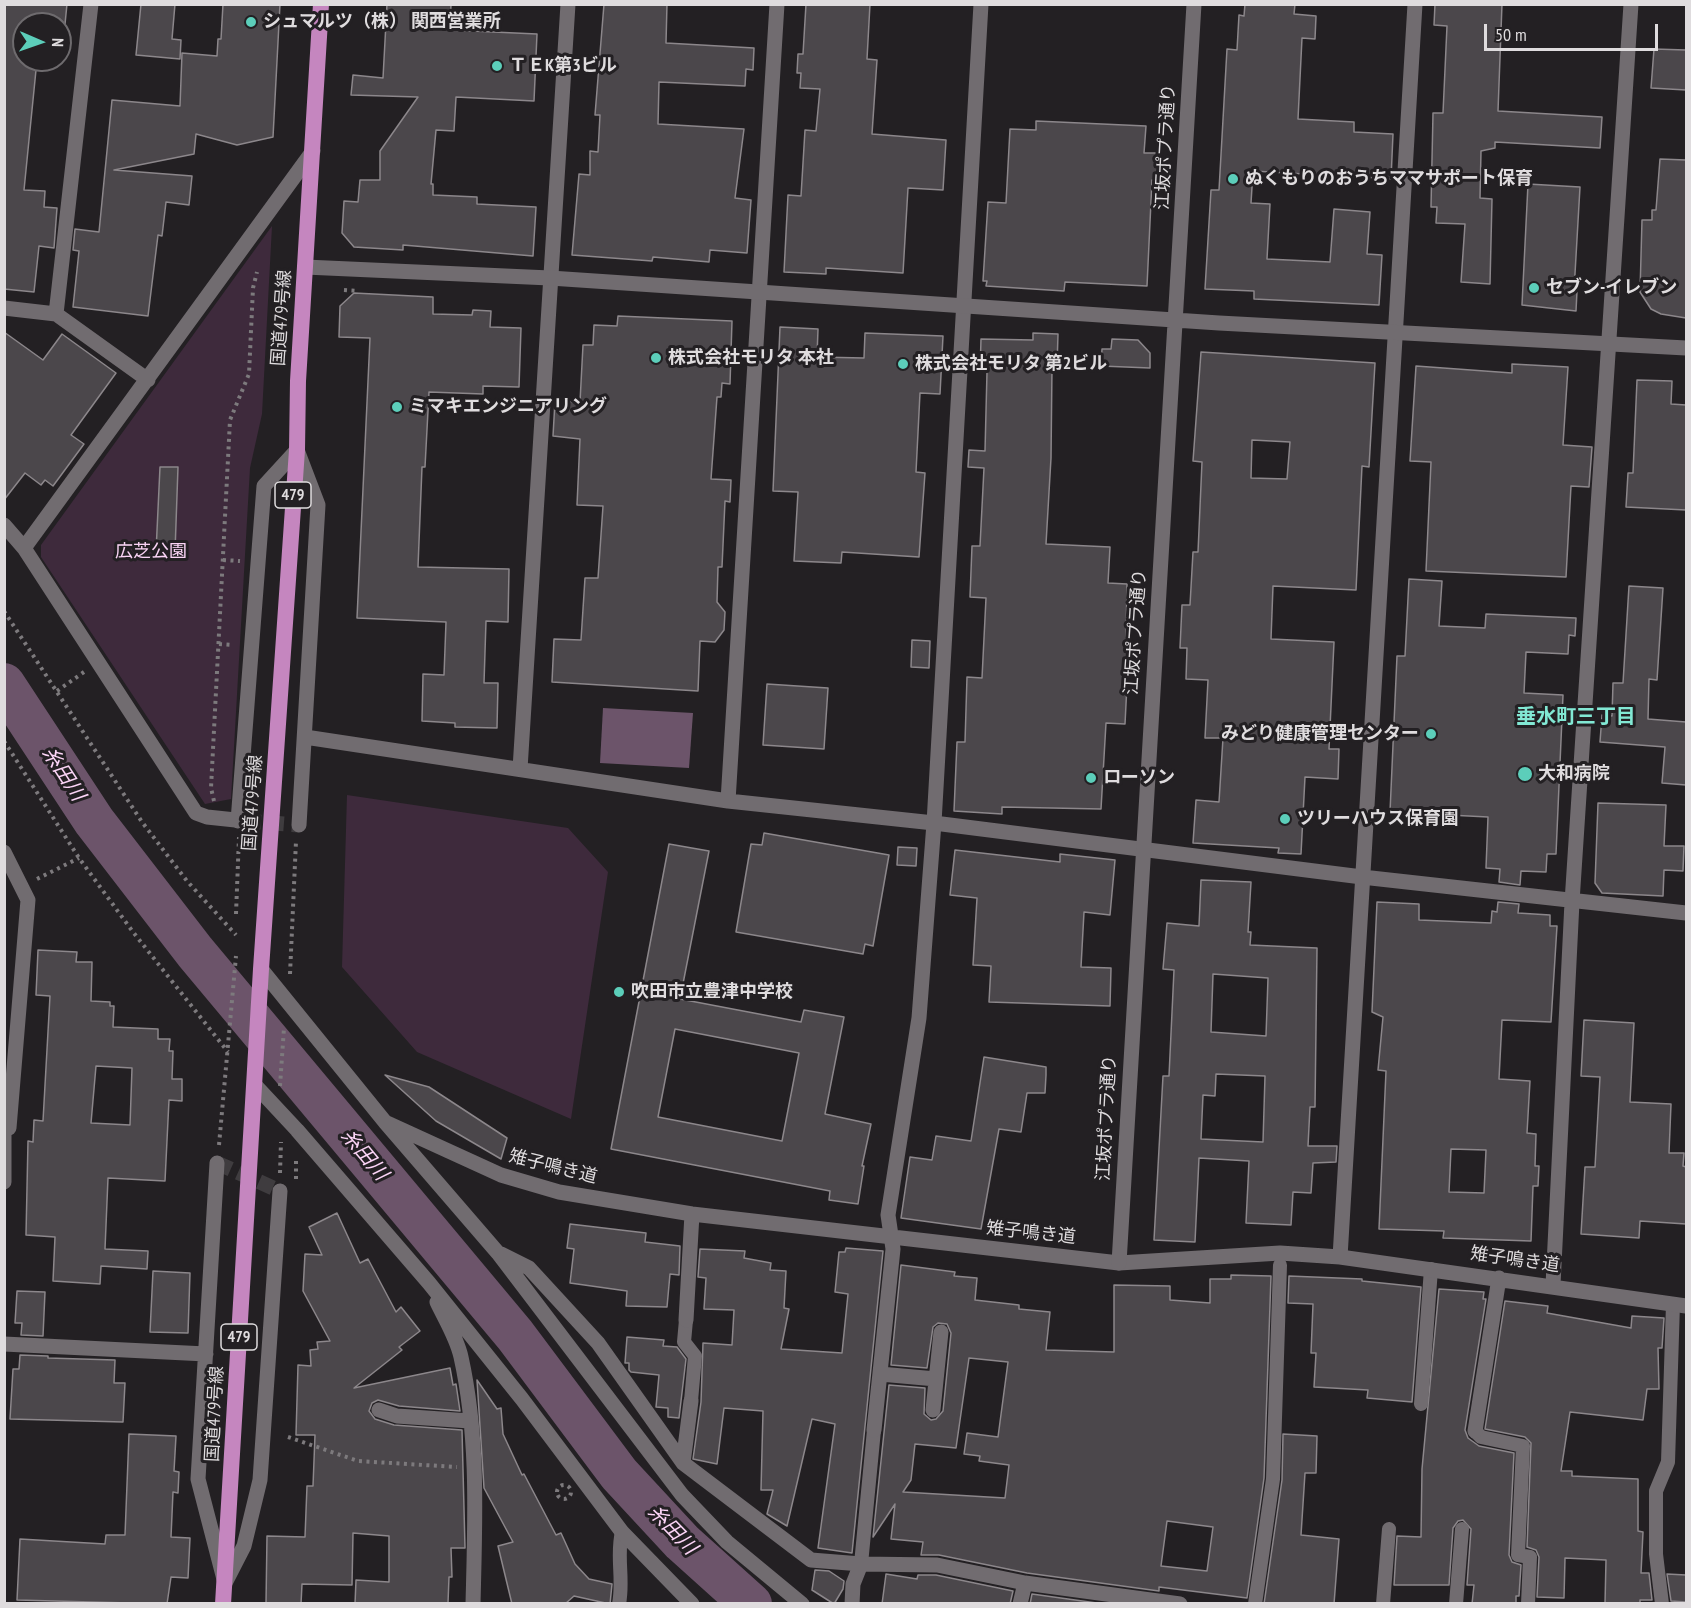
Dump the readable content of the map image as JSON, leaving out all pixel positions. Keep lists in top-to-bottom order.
{
  "streets": {
    "highway": ["国道479号線", "479"],
    "street": ["江坂ポプラ通り", "雉子鳴き道"]
  },
  "crossings": [
    ["江坂ポプラ通り", "雉子鳴き道"]
  ],
  "districts": ["垂水町三丁目"],
  "water": ["糸田川"],
  "parks": ["広芝公園"],
  "places": [
    "シュマルツ（株） 関西営業所",
    "ＴＥK第3ビル",
    "ぬくもりのおうちママサポート保育",
    "セブン-イレブン",
    "株式会社モリタ 本社",
    "株式会社モリタ 第2ビル",
    "ミマキエンジニアリング",
    "みどり健康管理センター",
    "大和病院",
    "ローソン",
    "ツリーハウス保育園",
    "吹田市立豊津中学校"
  ],
  "scale_bar": "50 m",
  "north": "right"
}
